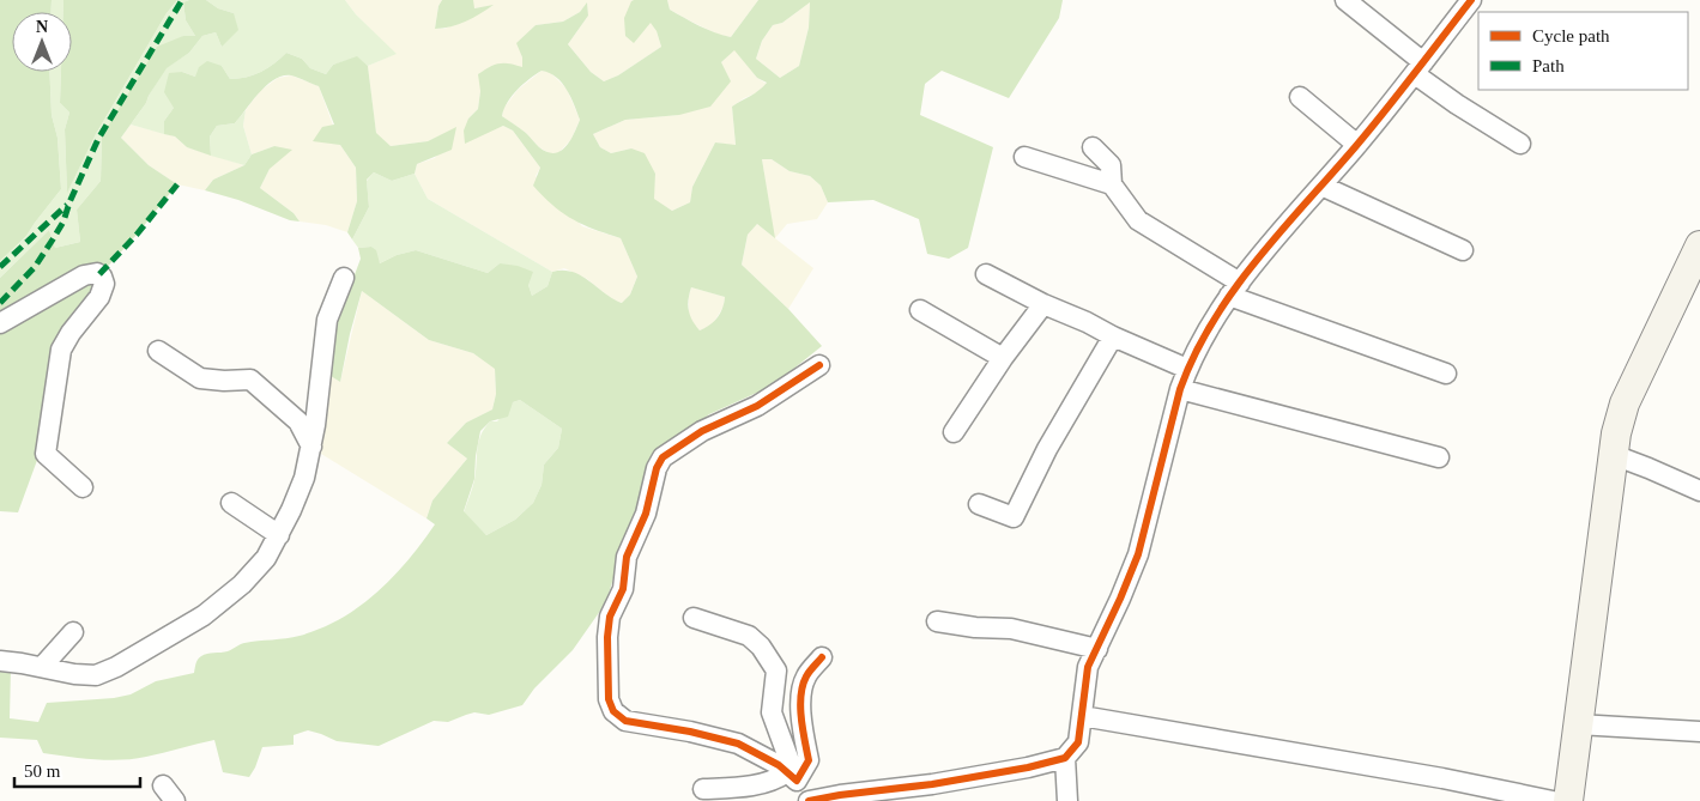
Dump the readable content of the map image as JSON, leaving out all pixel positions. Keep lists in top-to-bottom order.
{
  "legend": ["Cycle path", "Path"],
  "scale_bar": "50 m",
  "north": "top"
}
